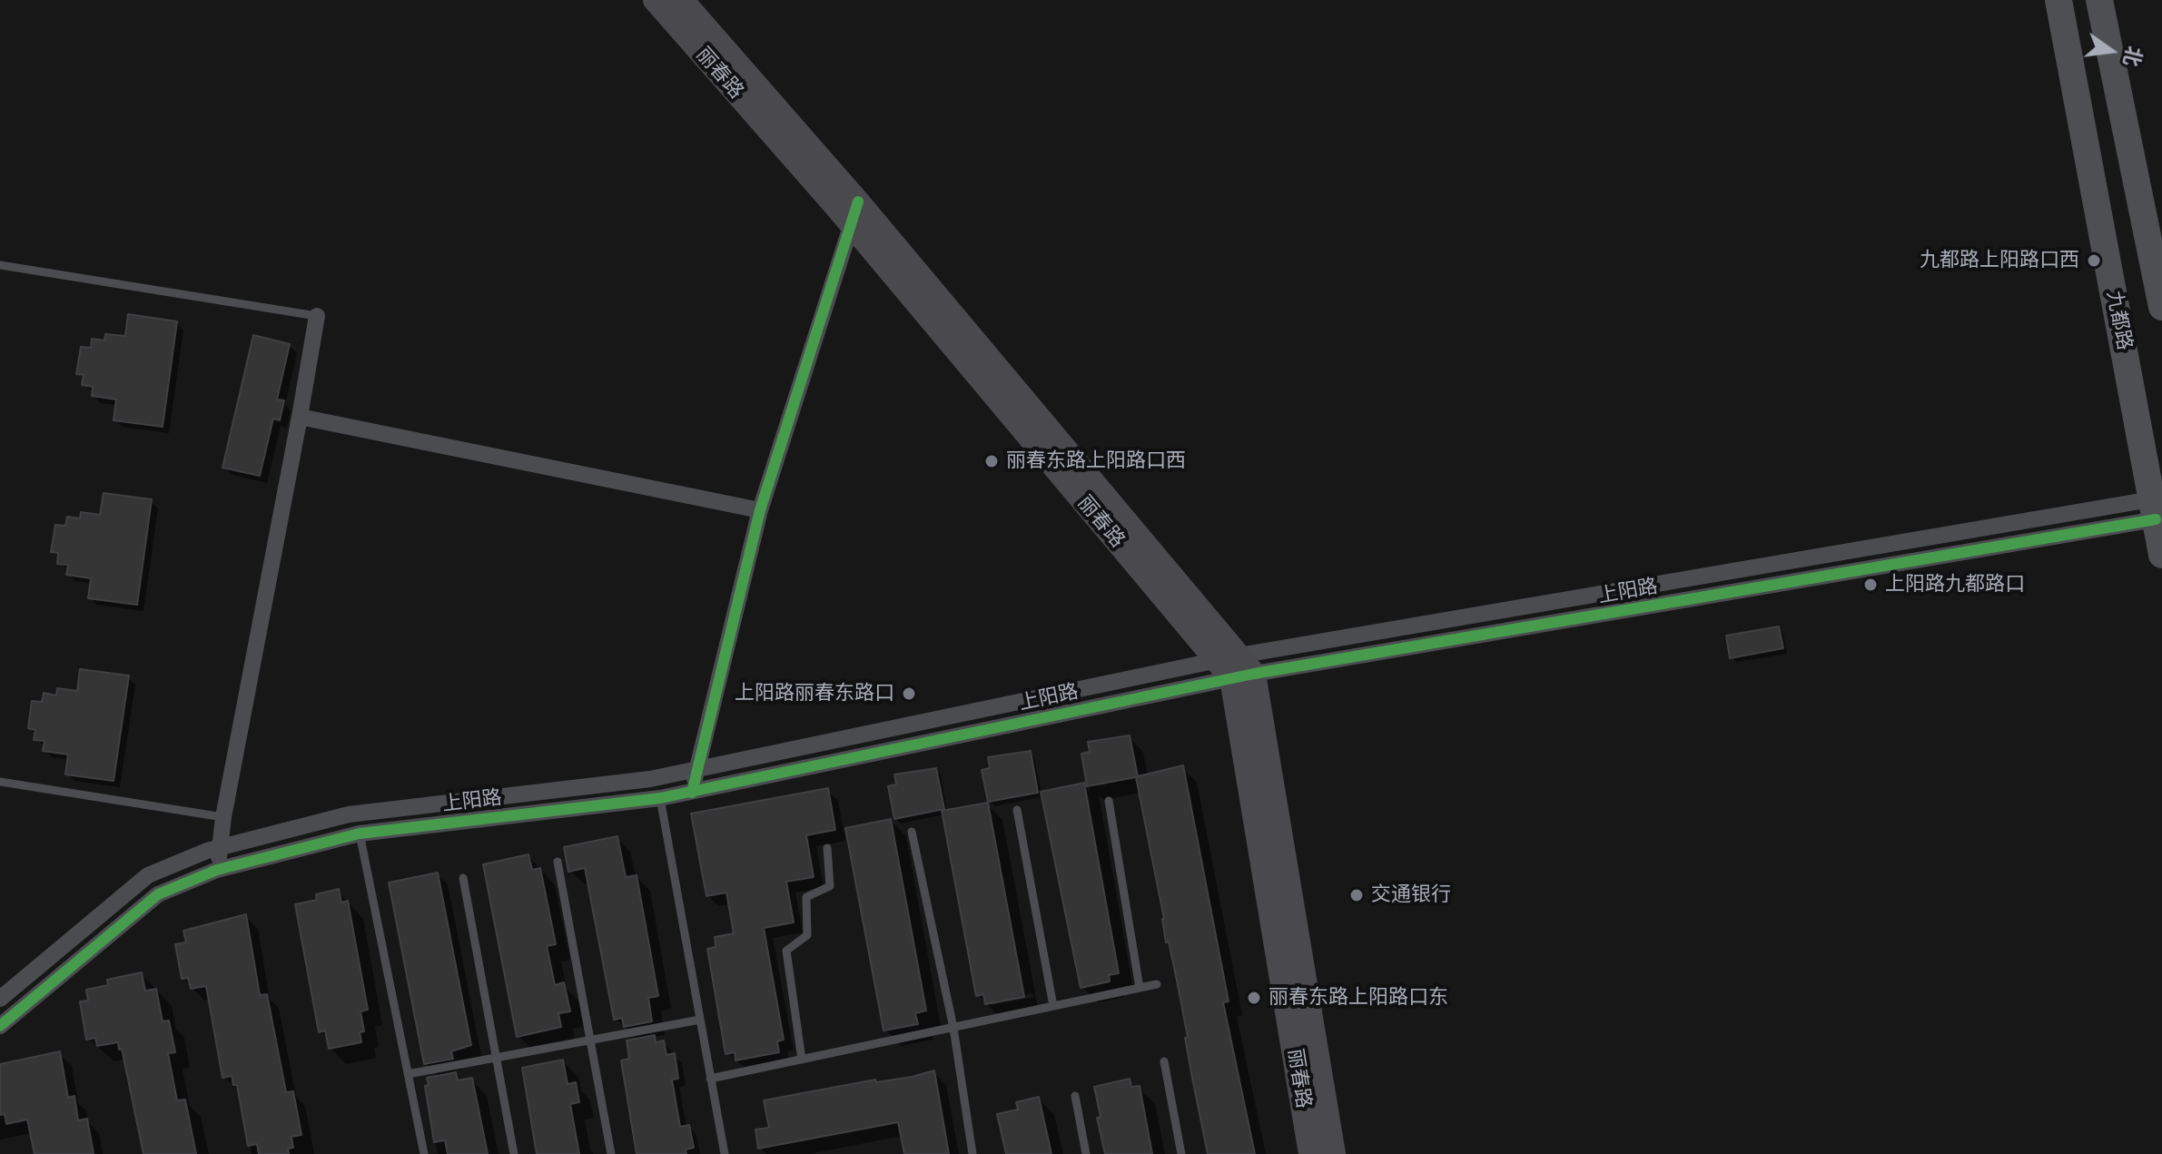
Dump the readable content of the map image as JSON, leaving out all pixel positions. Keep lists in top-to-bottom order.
{
  "streets": {
    "main road": ["丽春路", "九都路"],
    "street": ["上阳路"]
  },
  "crossings": [
    ["丽春路", "上阳路"],
    ["九都路", "上阳路"]
  ],
  "places": [
    "九都路上阳路口西",
    "丽春东路上阳路口西",
    "上阳路九都路口",
    "上阳路丽春东路口",
    "交通银行",
    "丽春东路上阳路口东"
  ],
  "north": "right"
}
